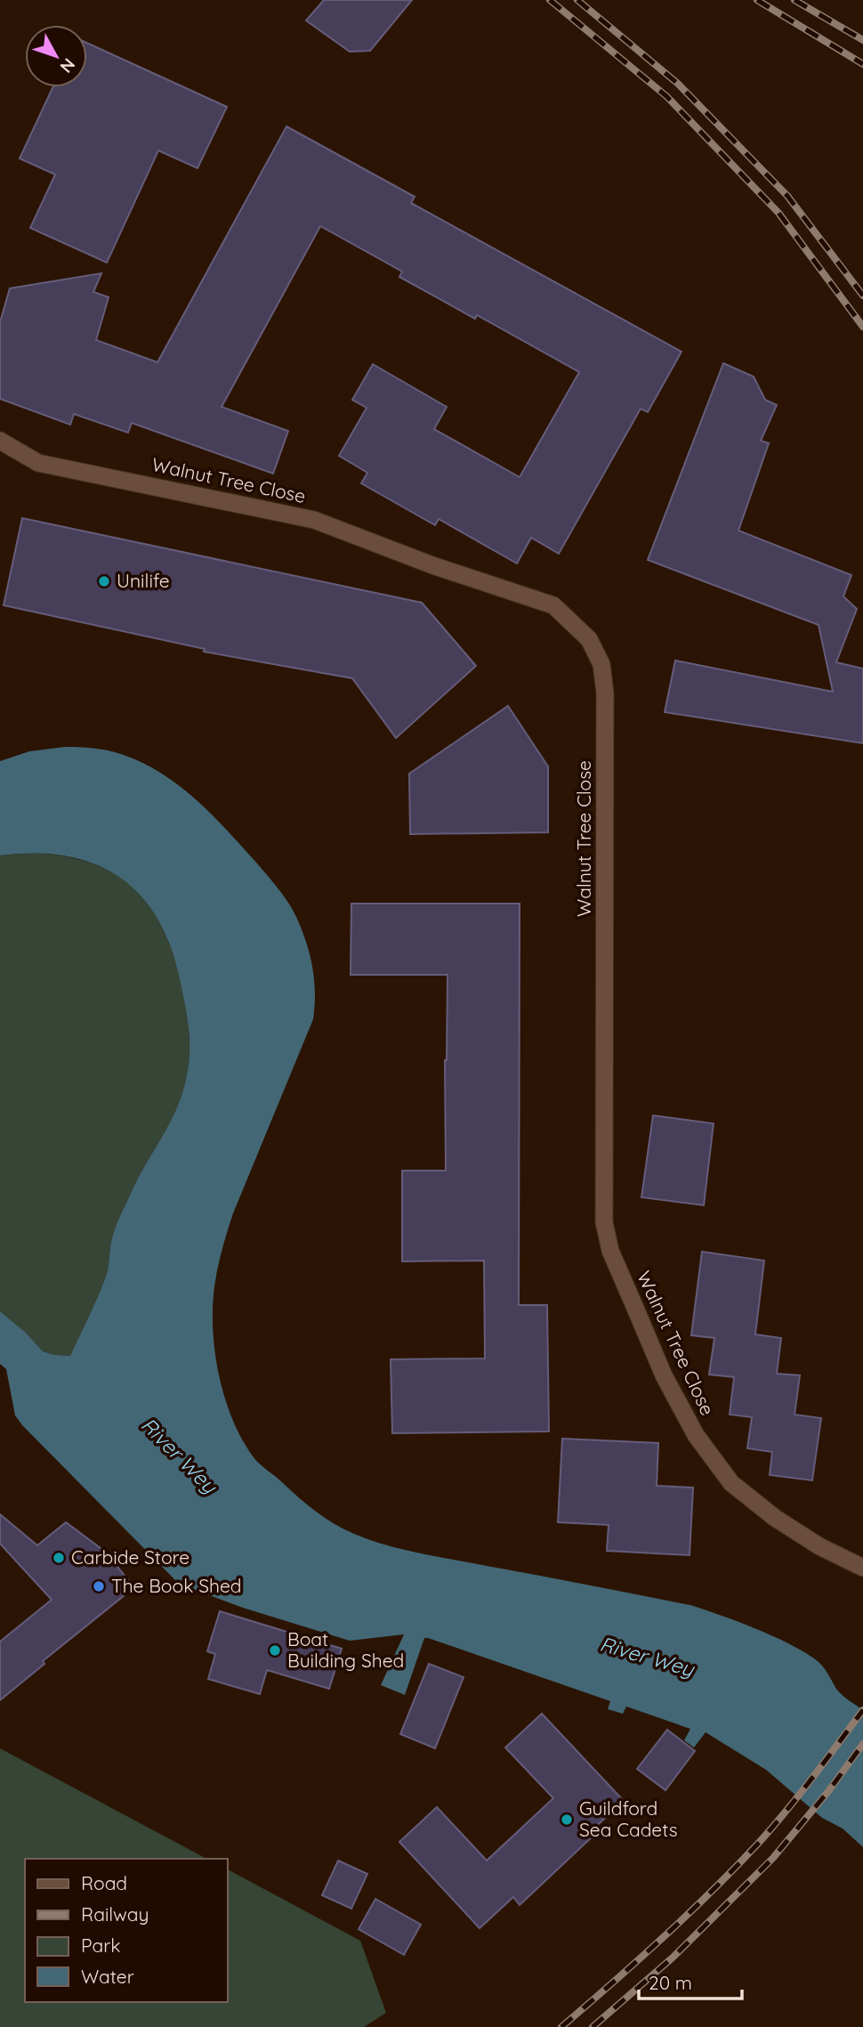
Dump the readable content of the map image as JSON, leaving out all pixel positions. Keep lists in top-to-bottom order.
{
  "streets": {
    "street": ["Walnut Tree Close"]
  },
  "water": ["River Wey"],
  "places": [
    "Unilife",
    "Carbide Store",
    "The Book Shed",
    "Boat Building Shed",
    "Guildford Sea Cadets"
  ],
  "legend": [
    "Road",
    "Railway",
    "Park",
    "Water"
  ],
  "scale_bar": "20 m",
  "north": "bottom right"
}
